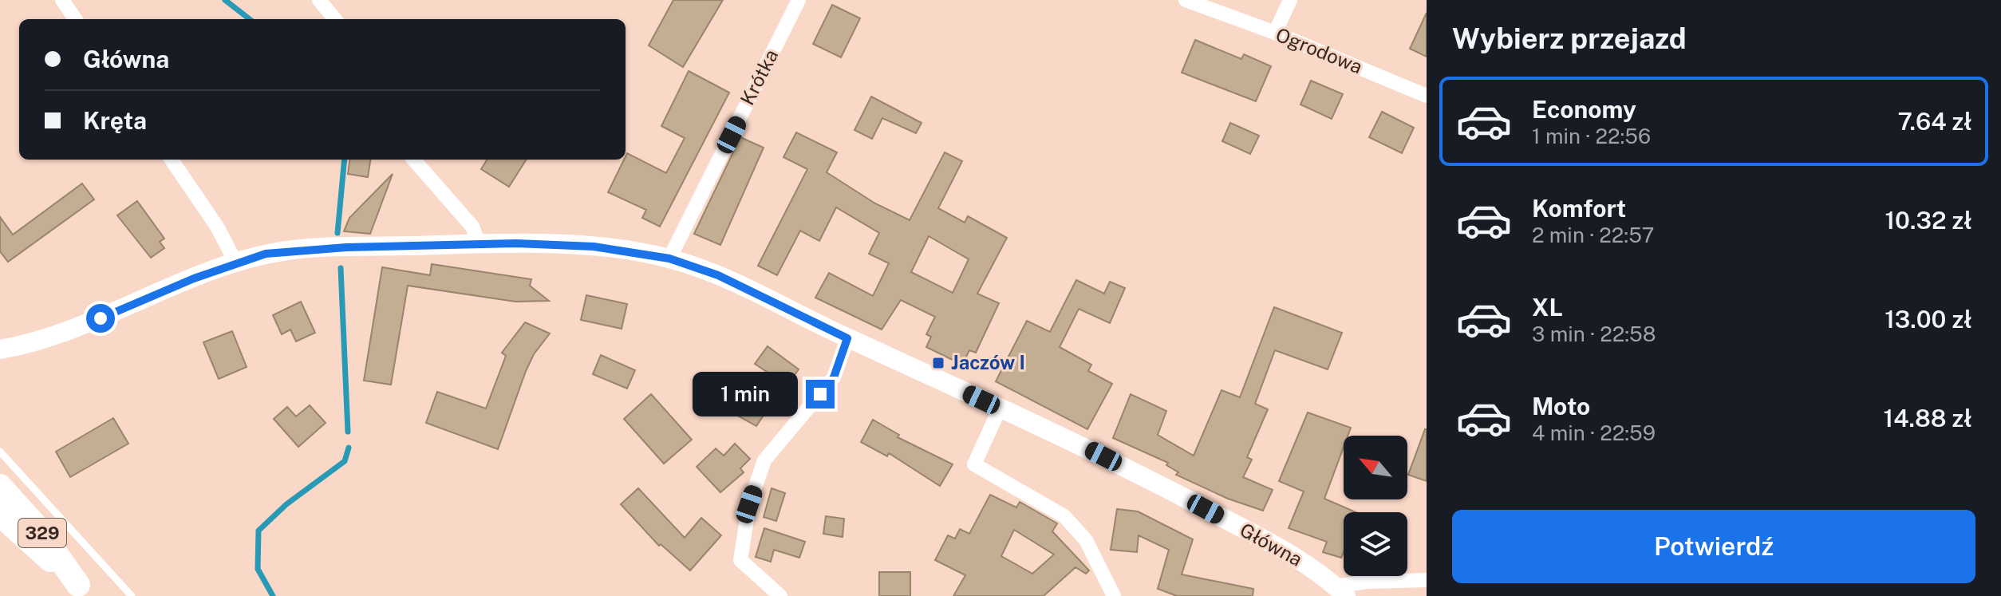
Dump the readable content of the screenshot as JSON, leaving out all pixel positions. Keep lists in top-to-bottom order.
{
  "streets": {
    "main road": ["329"],
    "street": ["Ogrodowa", "Krótka", "Główna"]
  },
  "crossings": [
    ["Krótka", "Główna"]
  ],
  "places": {
    "transit": ["Jaczów I"]
  },
  "north": "top left",
  "page": {
    "heading": "Wybierz przejazd",
    "banner": ["Główna", "Kręta"],
    "list": [
      {
        "name": "Economy",
        "note": "1 min · 22:56",
        "value": "7.64 zł"
      },
      {
        "name": "Komfort",
        "note": "2 min · 22:57",
        "value": "10.32 zł"
      },
      {
        "name": "XL",
        "note": "3 min · 22:58",
        "value": "13.00 zł"
      },
      {
        "name": "Moto",
        "note": "4 min · 22:59",
        "value": "14.88 zł"
      }
    ],
    "bubble": "1 min",
    "buttons": "Potwierdź"
  }
}
